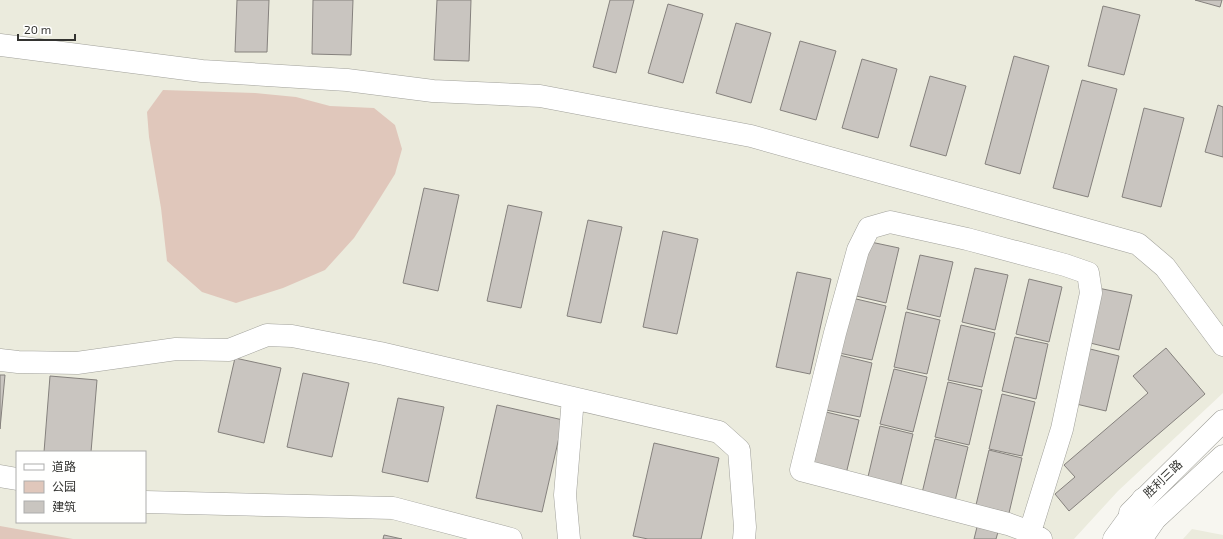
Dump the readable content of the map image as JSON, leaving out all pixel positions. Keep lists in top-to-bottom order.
{
  "streets": {
    "main road": ["胜利三路"]
  },
  "legend": ["道路", "公园", "建筑"],
  "scale_bar": "20 m"
}
